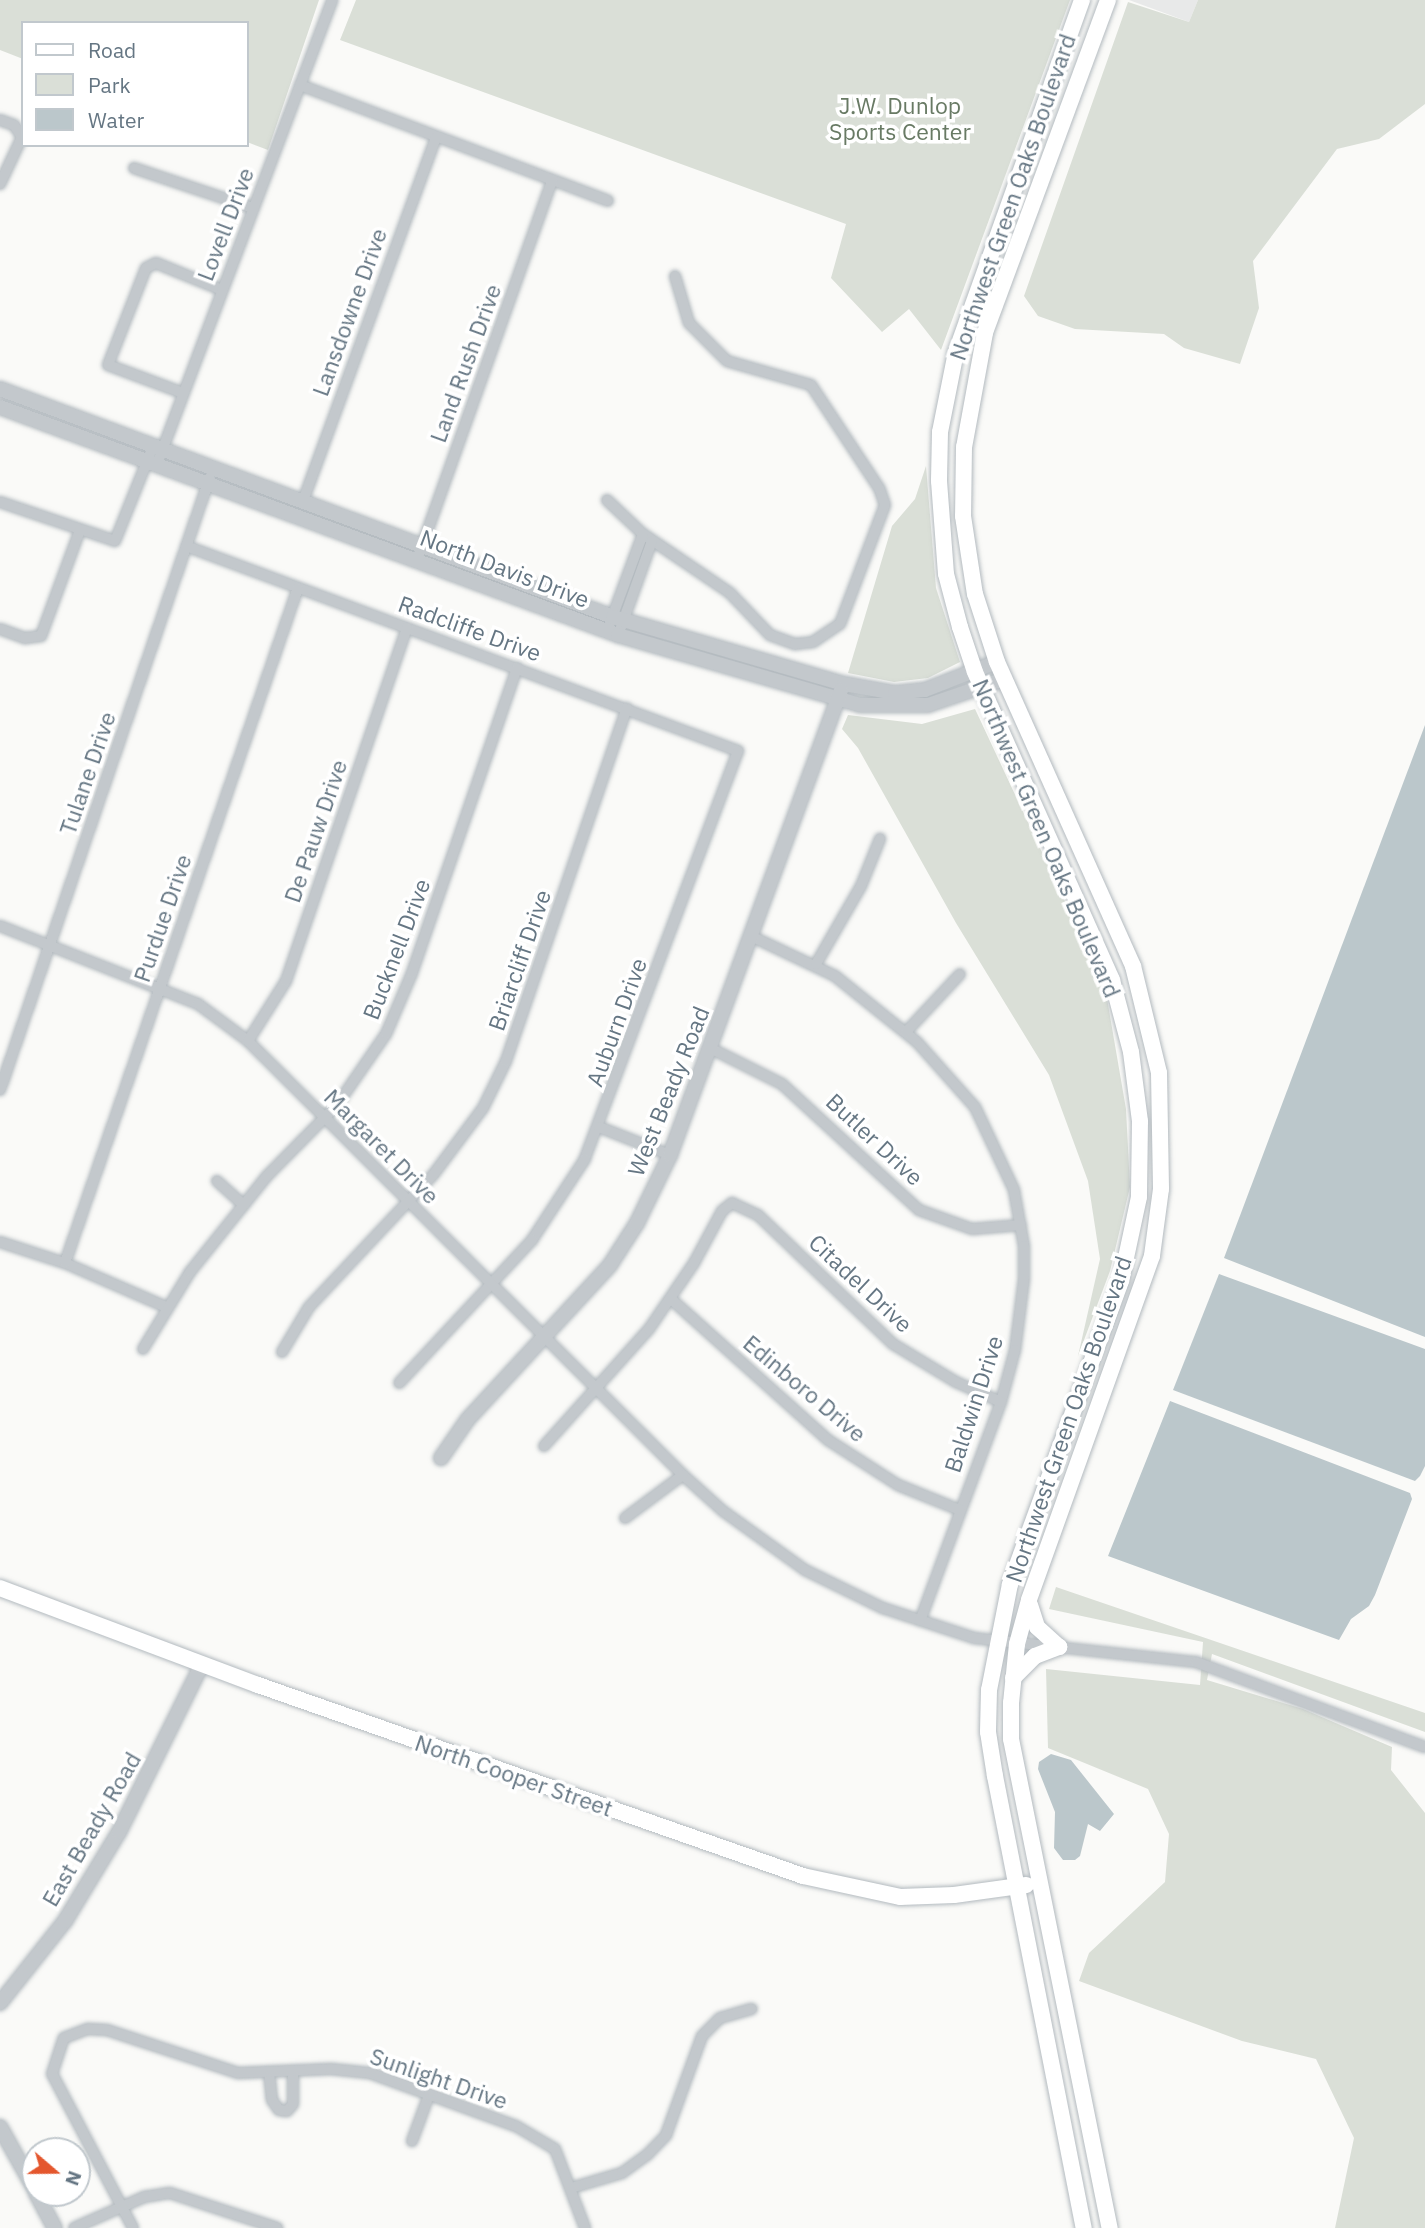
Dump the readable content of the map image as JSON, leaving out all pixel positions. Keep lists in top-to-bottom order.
{
  "streets": {
    "main road": ["Northwest Green Oaks Boulevard", "North Cooper Street"],
    "street": [
      "Lovell Drive",
      "Lansdowne Drive",
      "Land Rush Drive",
      "North Davis Drive",
      "Radcliffe Drive",
      "Tulane Drive",
      "De Pauw Drive",
      "Purdue Drive",
      "Bucknell Drive",
      "Briarcliff Drive",
      "Auburn Drive",
      "West Beady Road",
      "Butler Drive",
      "Margaret Drive",
      "Citadel Drive",
      "Edinboro Drive",
      "Baldwin Drive",
      "East Beady Road",
      "Sunlight Drive"
    ]
  },
  "crossings": [
    ["Northwest Green Oaks Boulevard", "North Davis Drive"],
    ["Northwest Green Oaks Boulevard", "Margaret Drive"],
    ["Northwest Green Oaks Boulevard", "North Cooper Street"],
    ["Lovell Drive", "North Davis Drive"],
    ["Lansdowne Drive", "North Davis Drive"],
    ["Land Rush Drive", "North Davis Drive"],
    ["North Davis Drive", "Tulane Drive"],
    ["North Davis Drive", "West Beady Road"],
    ["Radcliffe Drive", "Tulane Drive"],
    ["Radcliffe Drive", "De Pauw Drive"],
    ["Radcliffe Drive", "Purdue Drive"],
    ["Radcliffe Drive", "Bucknell Drive"],
    ["Radcliffe Drive", "Briarcliff Drive"],
    ["Radcliffe Drive", "Auburn Drive"],
    ["Tulane Drive", "Margaret Drive"],
    ["De Pauw Drive", "Margaret Drive"],
    ["Purdue Drive", "Margaret Drive"],
    ["Bucknell Drive", "Margaret Drive"],
    ["Briarcliff Drive", "Margaret Drive"],
    ["Auburn Drive", "Margaret Drive"],
    ["West Beady Road", "Butler Drive"],
    ["West Beady Road", "Margaret Drive"],
    ["West Beady Road", "Baldwin Drive"],
    ["Butler Drive", "Baldwin Drive"],
    ["Margaret Drive", "Baldwin Drive"],
    ["Citadel Drive", "Edinboro Drive"],
    ["Citadel Drive", "Baldwin Drive"],
    ["Edinboro Drive", "Baldwin Drive"],
    ["North Cooper Street", "East Beady Road"]
  ],
  "parks": ["J.W. Dunlop Sports Center"],
  "legend": ["Road", "Park", "Water"],
  "north": "right"
}
